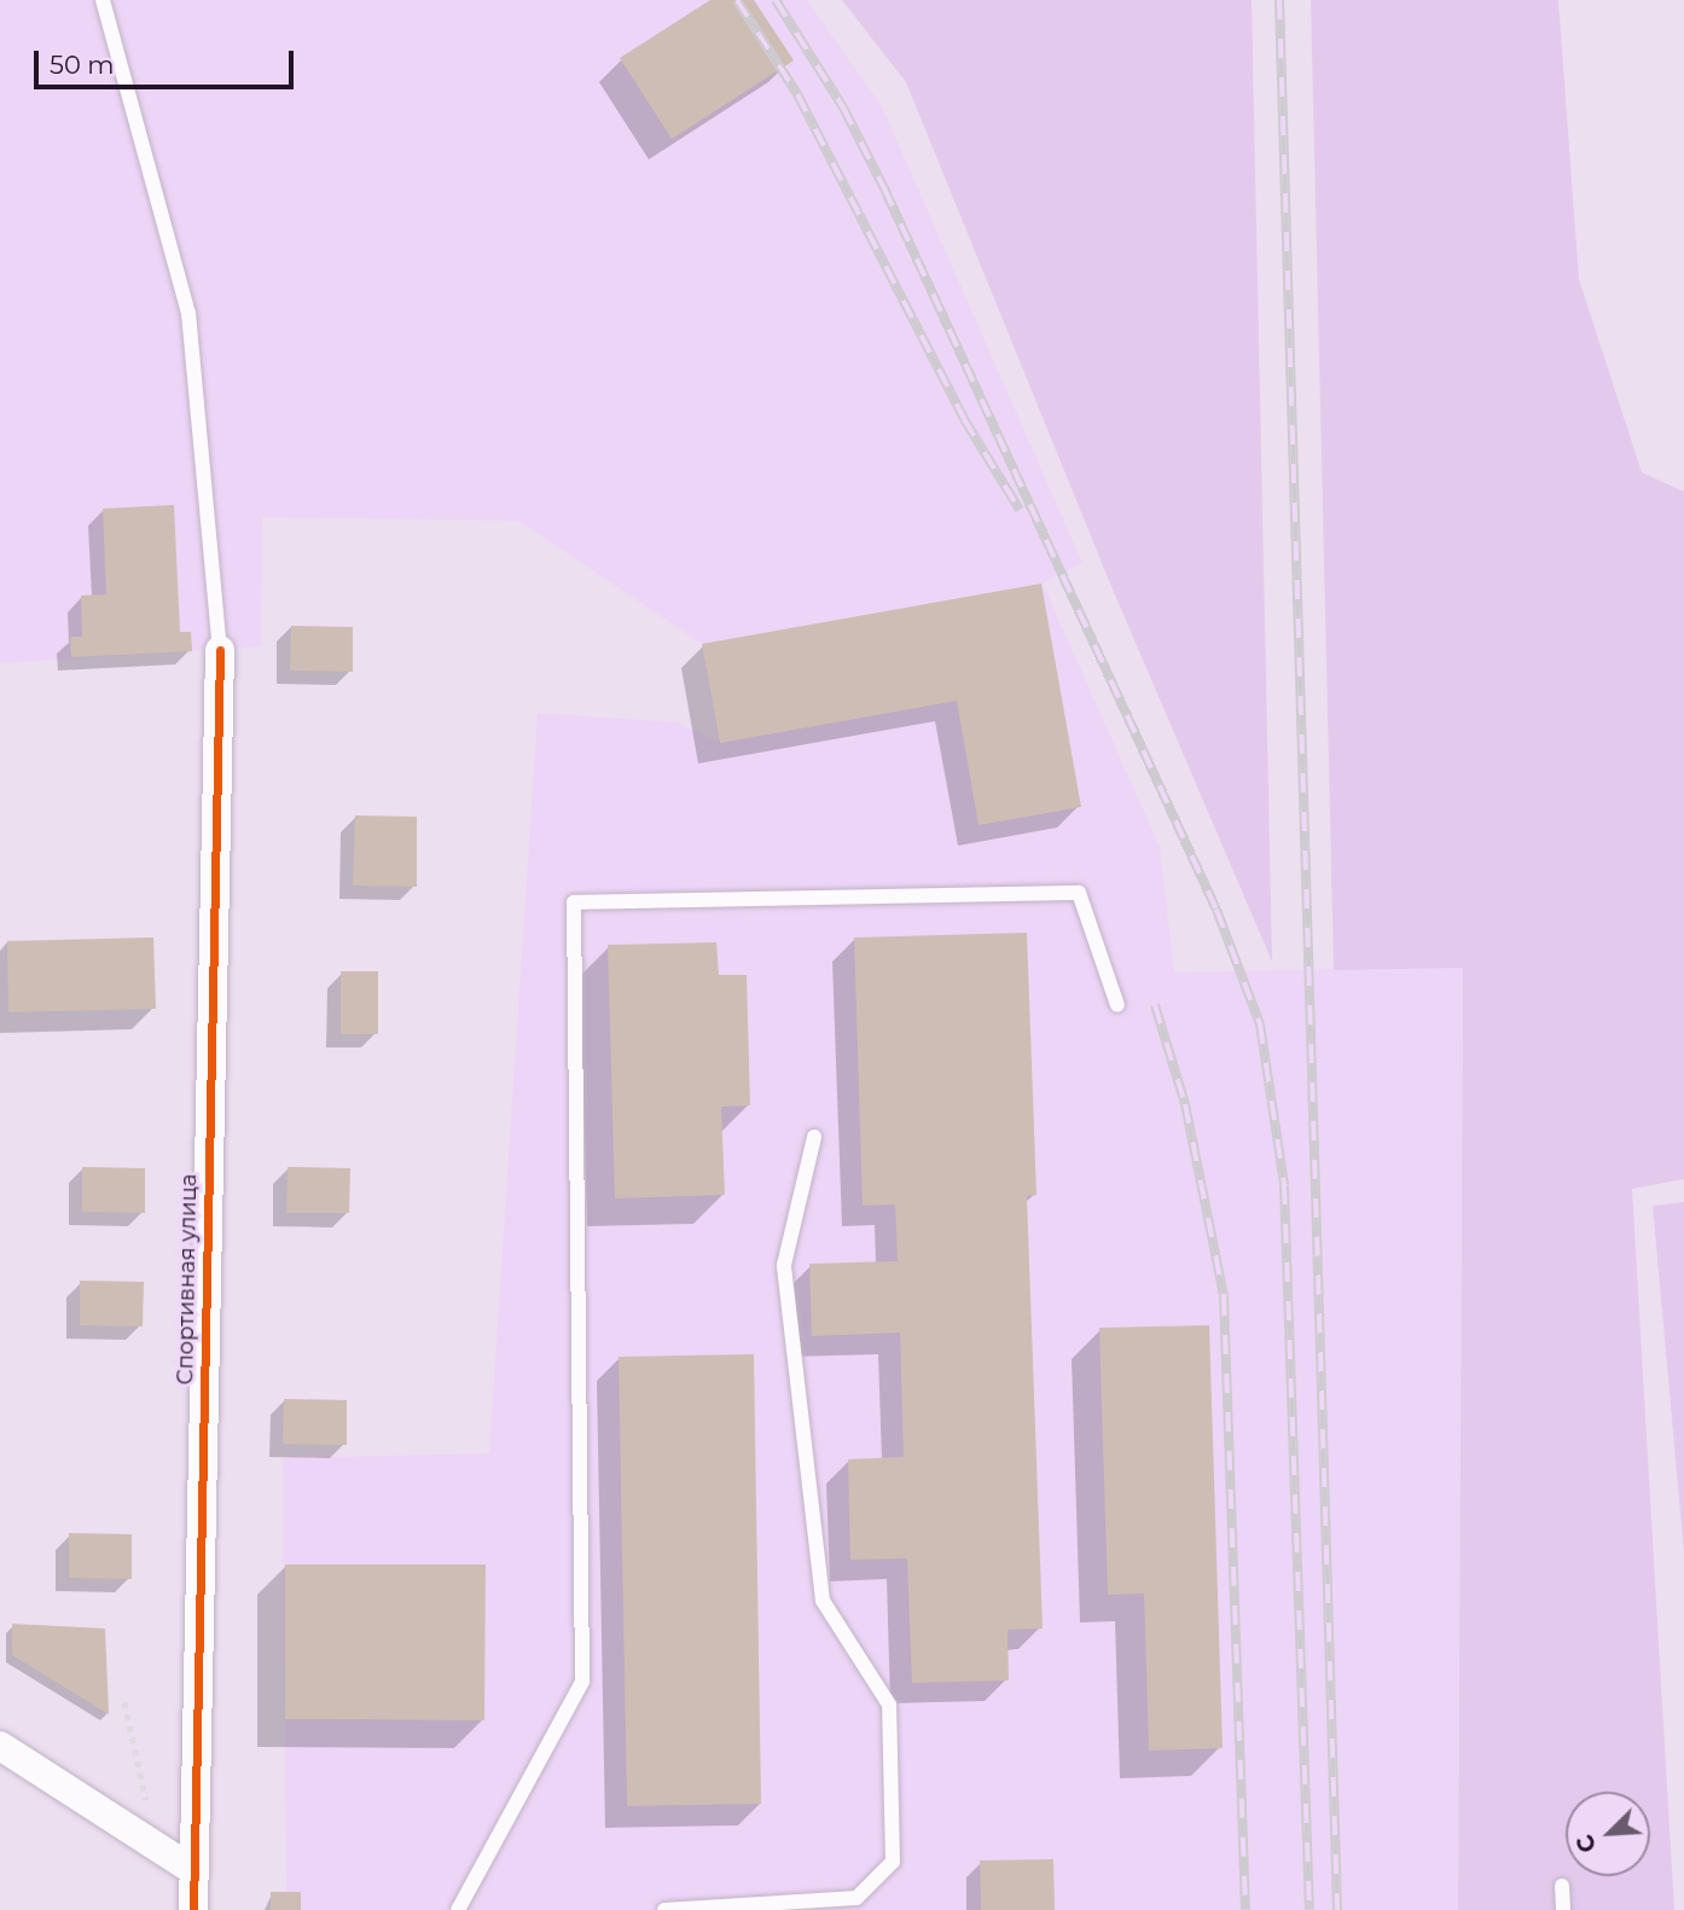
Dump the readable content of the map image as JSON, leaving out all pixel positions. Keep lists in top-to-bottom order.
{
  "streets": {
    "street": ["Спортивная улица"]
  },
  "scale_bar": "50 m",
  "north": "bottom left"
}
